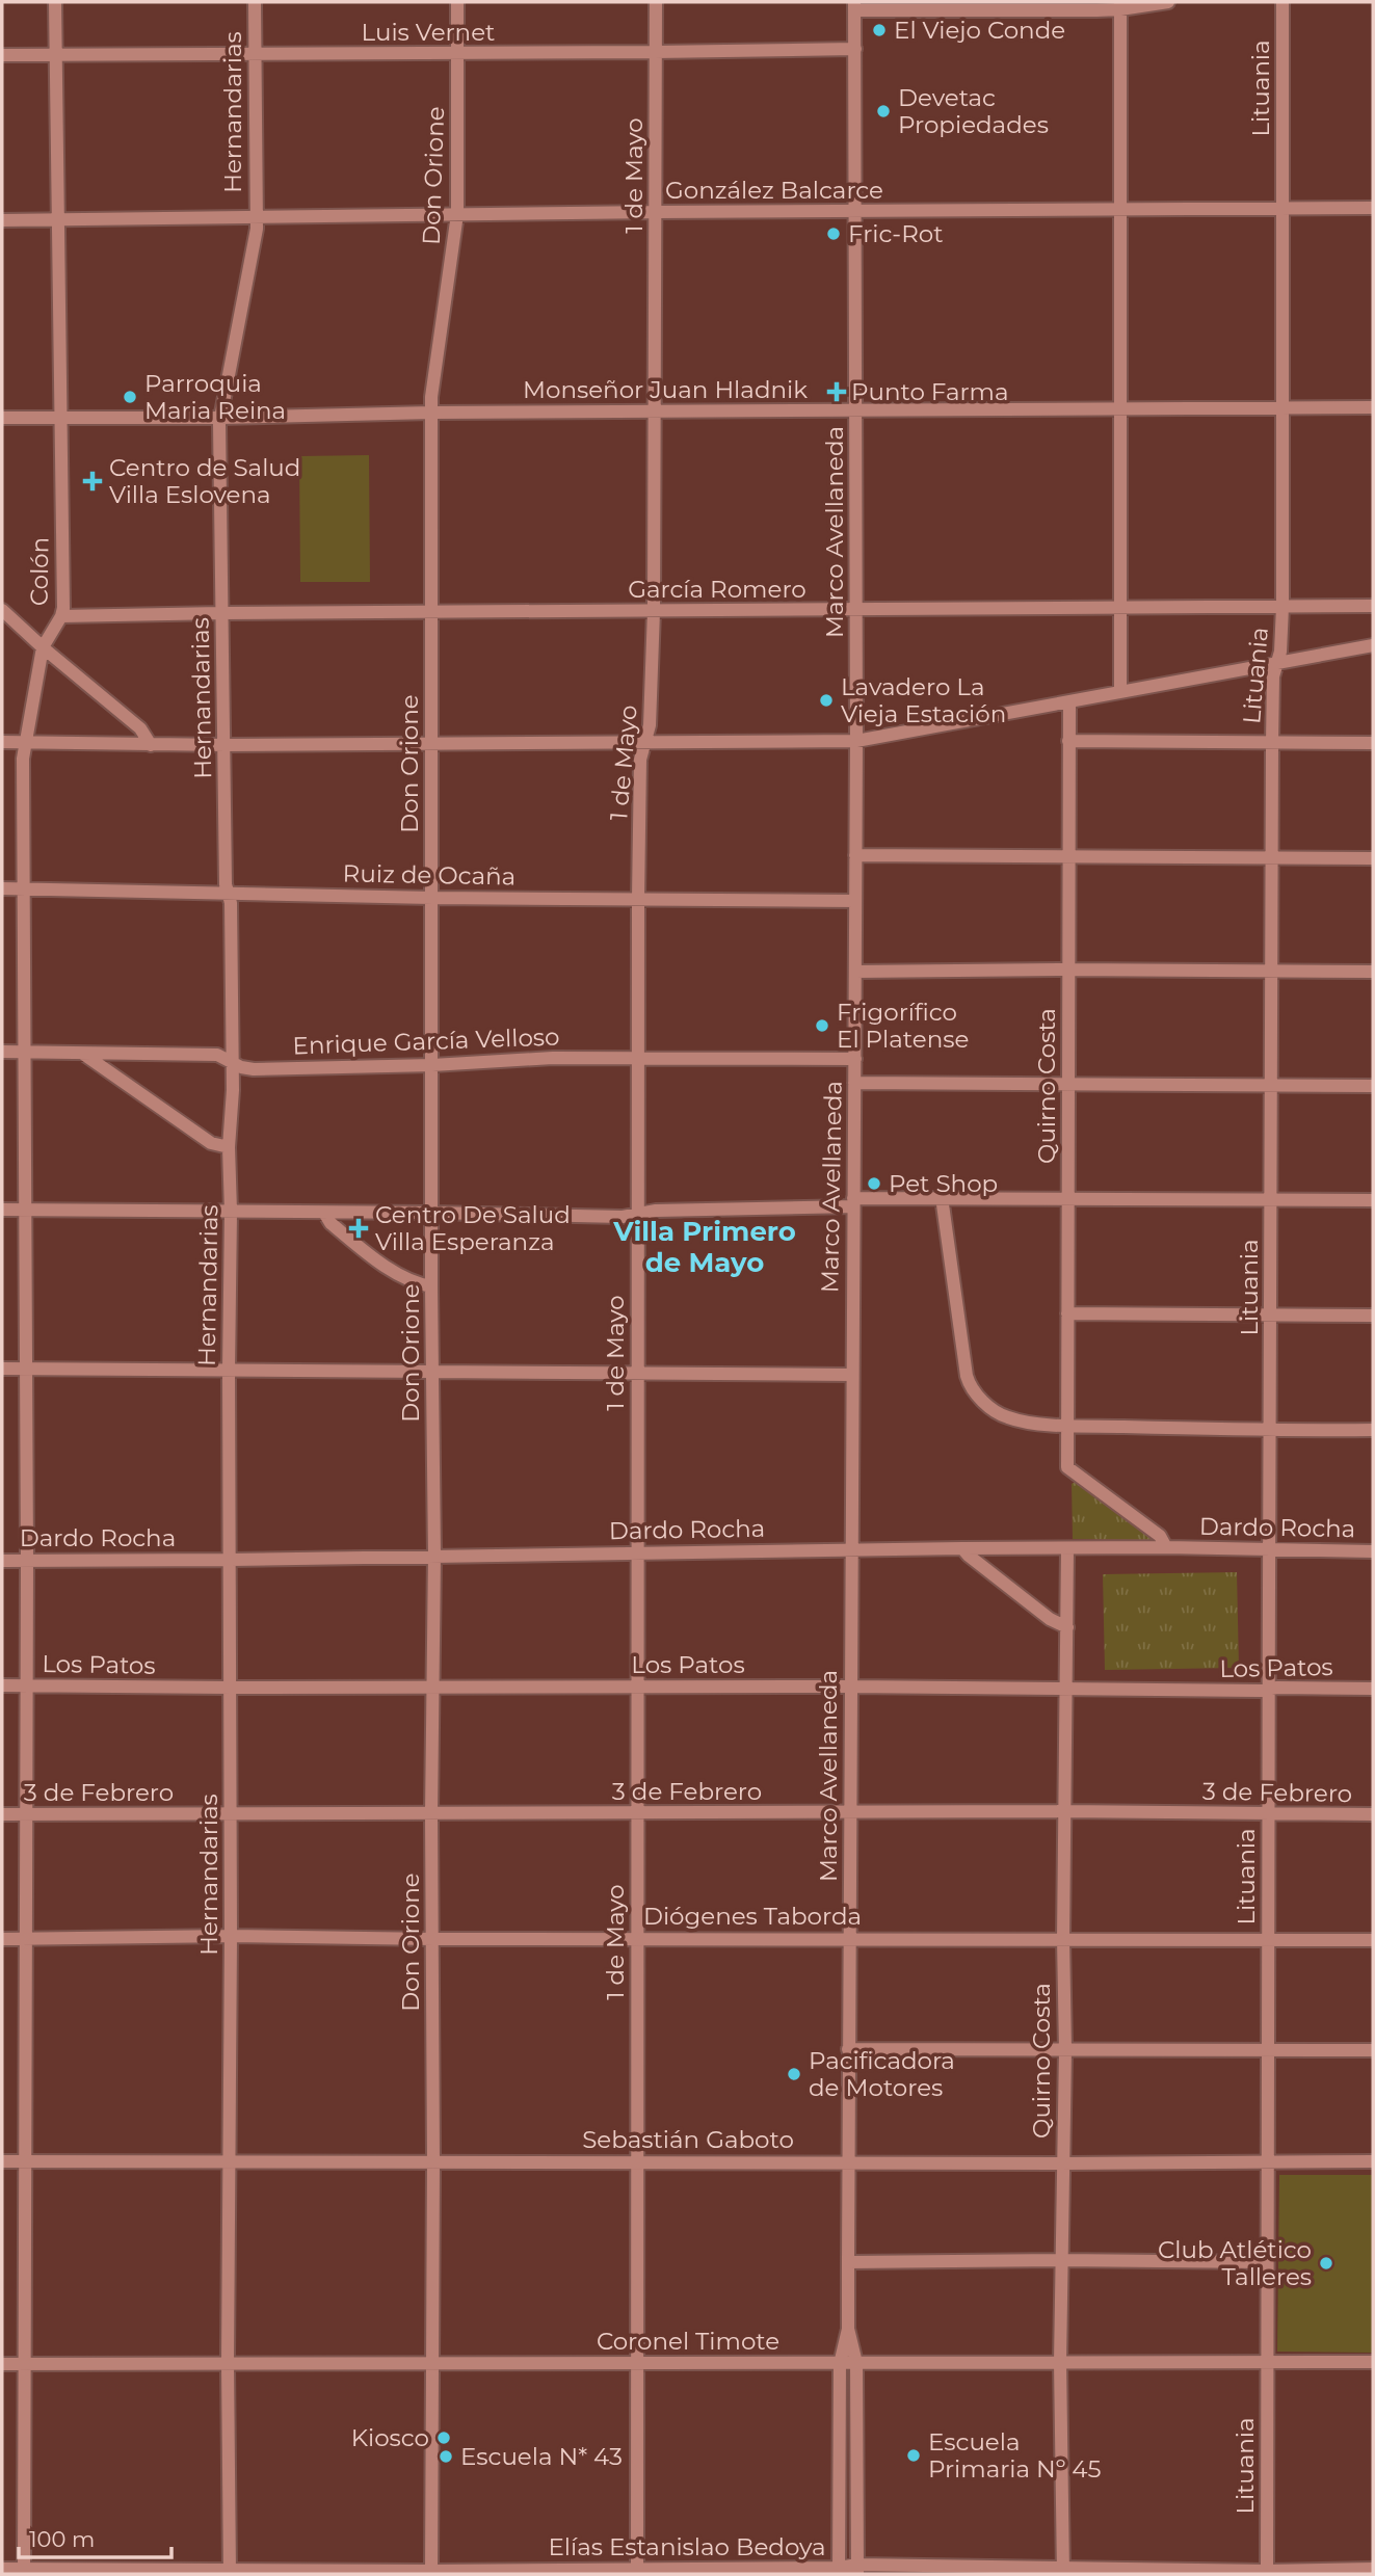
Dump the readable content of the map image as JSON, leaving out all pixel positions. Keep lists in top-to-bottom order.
{
  "streets": {
    "street": [
      "Luis Vernet",
      "Lituania",
      "Hernandarias",
      "Don Orione",
      "1 de Mayo",
      "González Balcarce",
      "Monseñor Juan Hladnik",
      "Marco Avellaneda",
      "Colón",
      "García Romero",
      "Ruiz de Ocaña",
      "Enrique García Velloso",
      "Quirno Costa",
      "Dardo Rocha",
      "Los Patos",
      "3 de Febrero",
      "Diógenes Taborda",
      "Sebastián Gaboto",
      "Coronel Timote",
      "Elías Estanislao Bedoya"
    ]
  },
  "crossings": [
    ["Luis Vernet", "Hernandarias"],
    ["Luis Vernet", "Don Orione"],
    ["Luis Vernet", "1 de Mayo"],
    ["Luis Vernet", "Marco Avellaneda"],
    ["Luis Vernet", "Colón"],
    ["Lituania", "González Balcarce"],
    ["Lituania", "Monseñor Juan Hladnik"],
    ["Lituania", "García Romero"],
    ["Lituania", "Dardo Rocha"],
    ["Lituania", "Los Patos"],
    ["Lituania", "3 de Febrero"],
    ["Lituania", "Diógenes Taborda"],
    ["Lituania", "Sebastián Gaboto"],
    ["Lituania", "Coronel Timote"],
    ["Lituania", "Elías Estanislao Bedoya"],
    ["Hernandarias", "González Balcarce"],
    ["Hernandarias", "Monseñor Juan Hladnik"],
    ["Hernandarias", "García Romero"],
    ["Hernandarias", "Ruiz de Ocaña"],
    ["Hernandarias", "Enrique García Velloso"],
    ["Hernandarias", "Dardo Rocha"],
    ["Hernandarias", "Los Patos"],
    ["Hernandarias", "3 de Febrero"],
    ["Hernandarias", "Diógenes Taborda"],
    ["Hernandarias", "Sebastián Gaboto"],
    ["Hernandarias", "Coronel Timote"],
    ["Hernandarias", "Elías Estanislao Bedoya"],
    ["Don Orione", "González Balcarce"],
    ["Don Orione", "Monseñor Juan Hladnik"],
    ["Don Orione", "García Romero"],
    ["Don Orione", "Ruiz de Ocaña"],
    ["Don Orione", "Enrique García Velloso"],
    ["Don Orione", "Dardo Rocha"],
    ["Don Orione", "Los Patos"],
    ["Don Orione", "3 de Febrero"],
    ["Don Orione", "Diógenes Taborda"],
    ["Don Orione", "Sebastián Gaboto"],
    ["Don Orione", "Coronel Timote"],
    ["Don Orione", "Elías Estanislao Bedoya"],
    ["1 de Mayo", "González Balcarce"],
    ["1 de Mayo", "Monseñor Juan Hladnik"],
    ["1 de Mayo", "García Romero"],
    ["1 de Mayo", "Ruiz de Ocaña"],
    ["1 de Mayo", "Enrique García Velloso"],
    ["1 de Mayo", "Dardo Rocha"],
    ["1 de Mayo", "Los Patos"],
    ["1 de Mayo", "3 de Febrero"],
    ["1 de Mayo", "Diógenes Taborda"],
    ["1 de Mayo", "Sebastián Gaboto"],
    ["1 de Mayo", "Coronel Timote"],
    ["1 de Mayo", "Elías Estanislao Bedoya"],
    ["González Balcarce", "Marco Avellaneda"],
    ["González Balcarce", "Colón"],
    ["Monseñor Juan Hladnik", "Marco Avellaneda"],
    ["Monseñor Juan Hladnik", "Colón"],
    ["Marco Avellaneda", "García Romero"],
    ["Marco Avellaneda", "Ruiz de Ocaña"],
    ["Marco Avellaneda", "Enrique García Velloso"],
    ["Marco Avellaneda", "Dardo Rocha"],
    ["Marco Avellaneda", "Los Patos"],
    ["Marco Avellaneda", "3 de Febrero"],
    ["Marco Avellaneda", "Diógenes Taborda"],
    ["Marco Avellaneda", "Sebastián Gaboto"],
    ["Marco Avellaneda", "Coronel Timote"],
    ["Marco Avellaneda", "Elías Estanislao Bedoya"],
    ["Colón", "García Romero"],
    ["Colón", "Ruiz de Ocaña"],
    ["Colón", "Enrique García Velloso"],
    ["Colón", "Dardo Rocha"],
    ["Colón", "Los Patos"],
    ["Colón", "3 de Febrero"],
    ["Colón", "Diógenes Taborda"],
    ["Colón", "Sebastián Gaboto"],
    ["Colón", "Coronel Timote"],
    ["Colón", "Elías Estanislao Bedoya"],
    ["Quirno Costa", "Dardo Rocha"],
    ["Quirno Costa", "Los Patos"],
    ["Quirno Costa", "3 de Febrero"],
    ["Quirno Costa", "Diógenes Taborda"],
    ["Quirno Costa", "Sebastián Gaboto"],
    ["Quirno Costa", "Coronel Timote"],
    ["Quirno Costa", "Elías Estanislao Bedoya"]
  ],
  "districts": ["Villa Primero de Mayo"],
  "places": {
    "other": [
      "El Viejo Conde",
      "Devetac Propiedades",
      "Fric-Rot",
      "Parroquia Maria Reina",
      "Lavadero La Vieja Estación",
      "Frigorífico El Platense",
      "Pet Shop",
      "Pacificadora de Motores",
      "Club Atlético Talleres",
      "Kiosco",
      "Escuela Primaria Nº 45",
      "Escuela N* 43"
    ],
    "health": ["Punto Farma", "Centro de Salud Villa Eslovena", "Centro De Salud Villa Esperanza"]
  },
  "scale_bar": "100 m"
}
